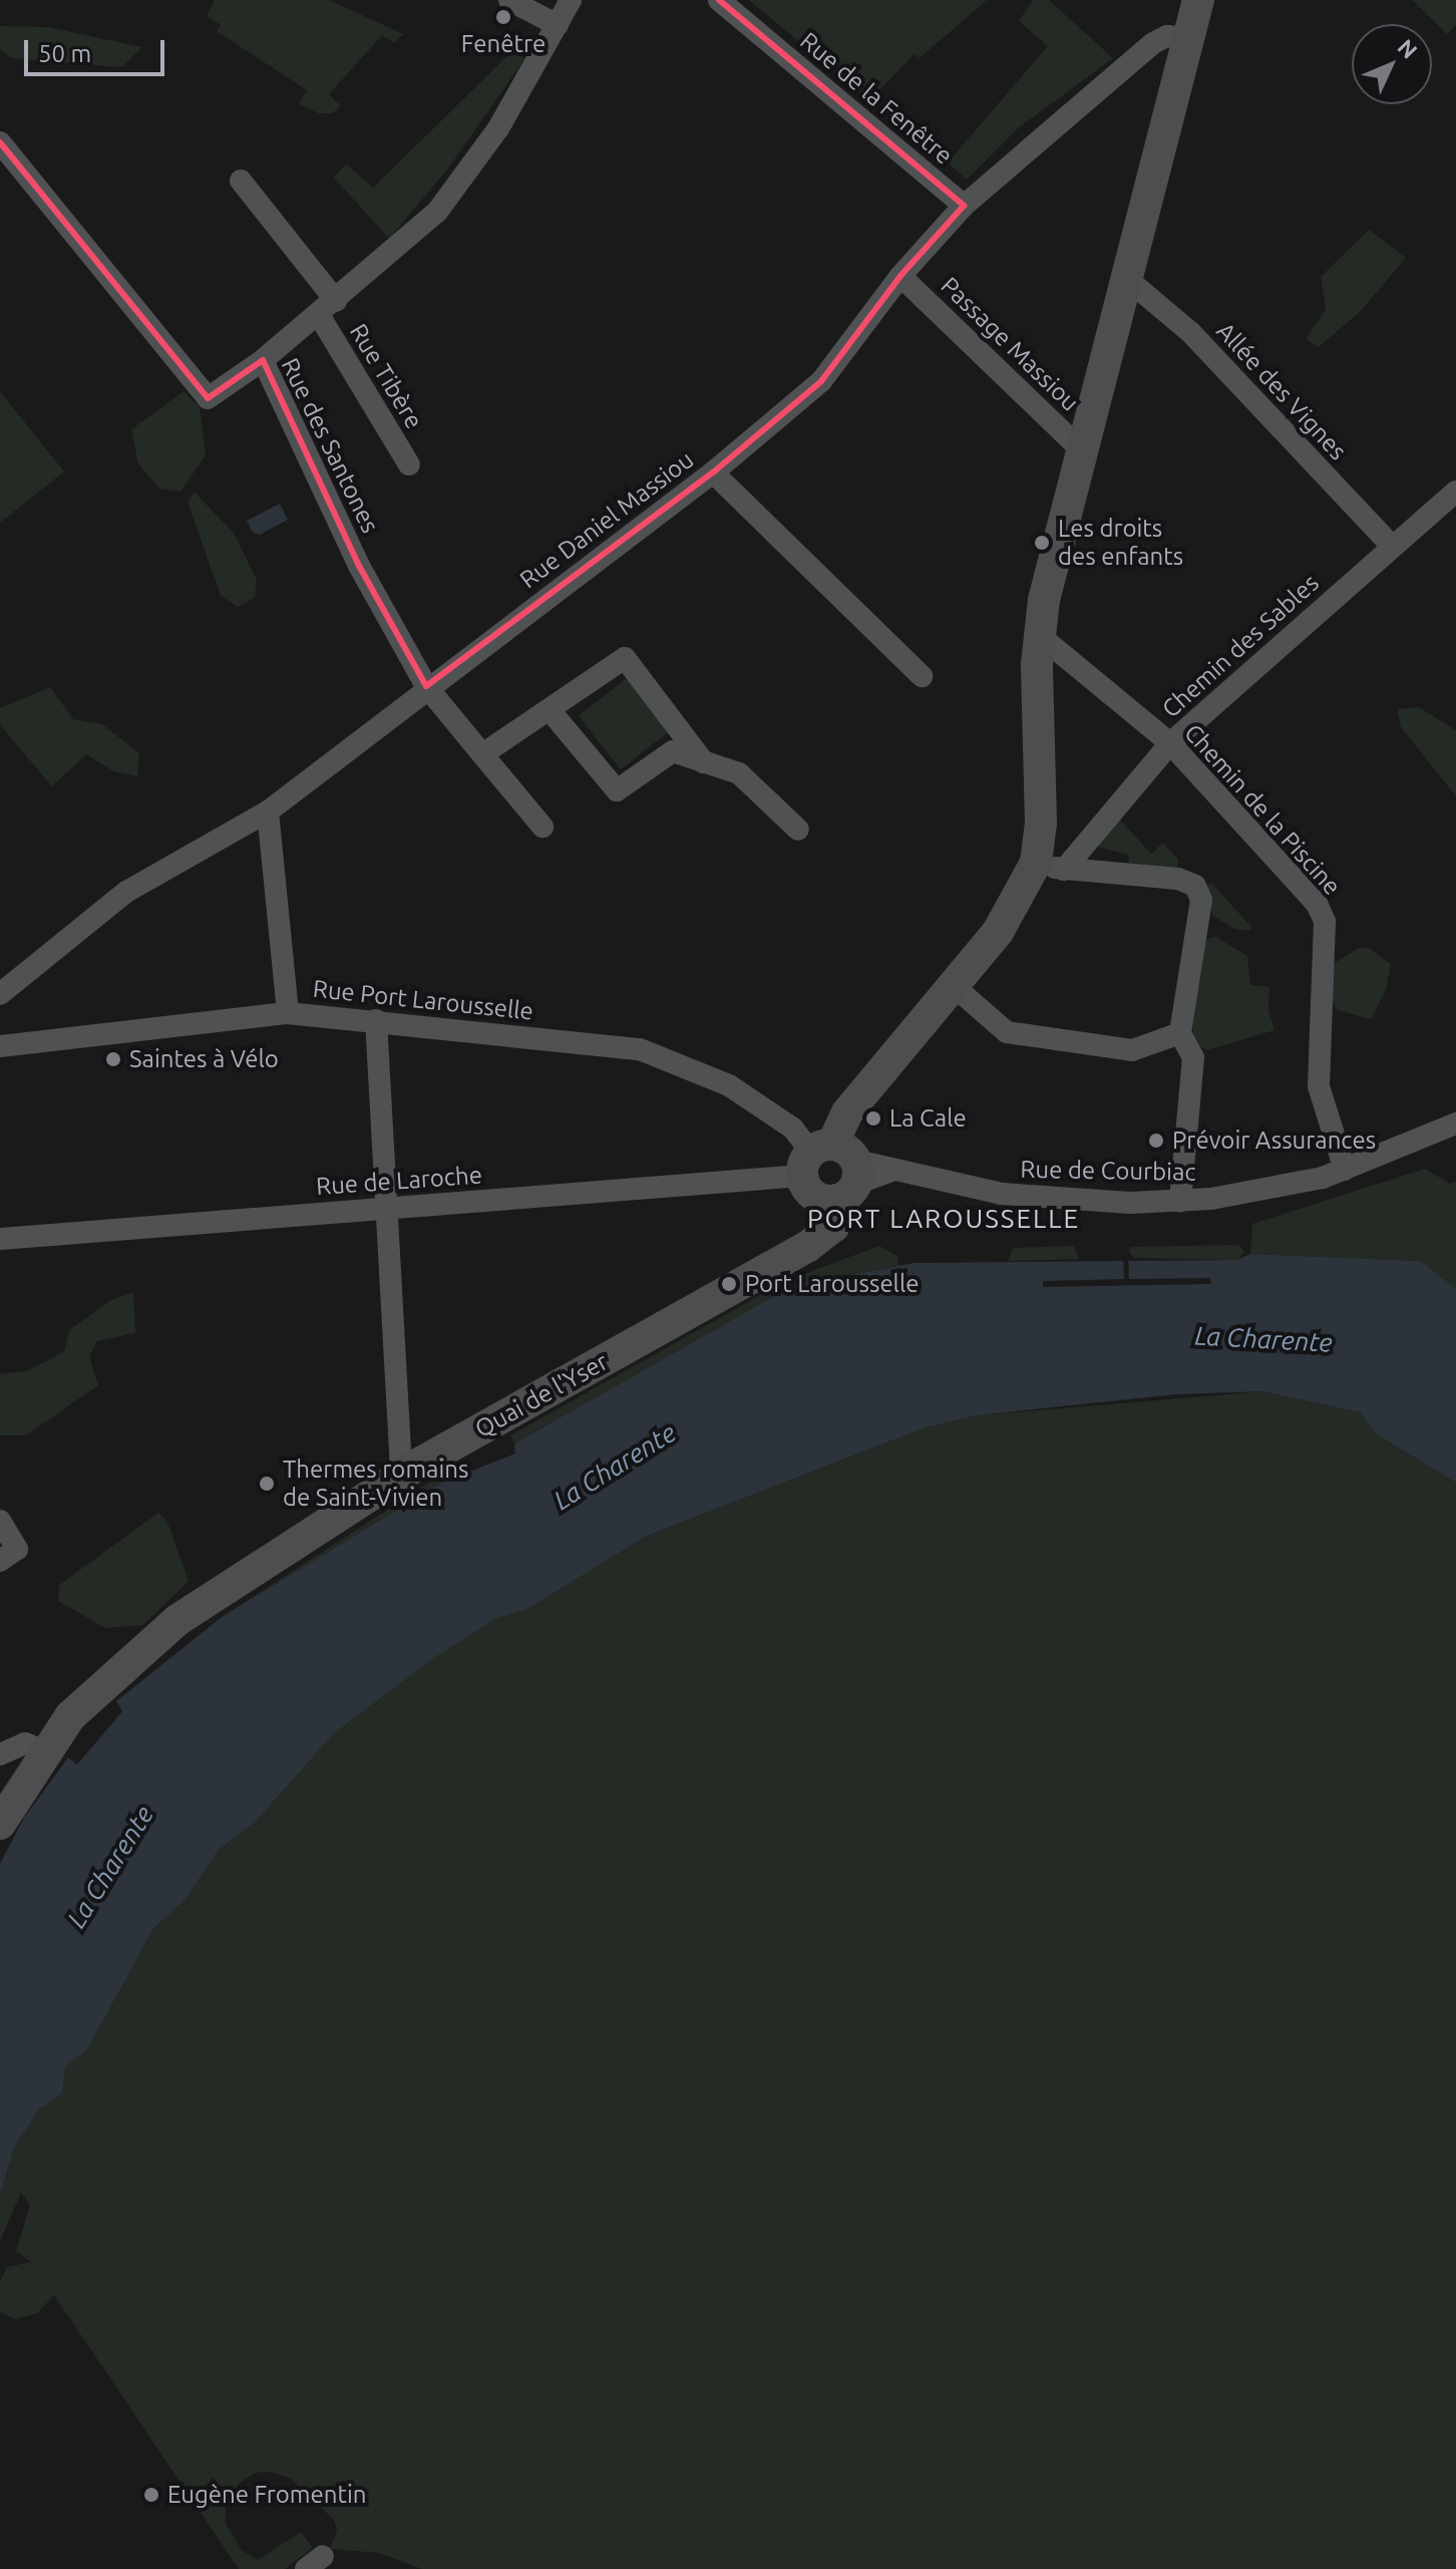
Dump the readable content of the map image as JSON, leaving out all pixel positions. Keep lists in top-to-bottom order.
{
  "streets": {
    "street": [
      "Rue de la Fenêtre",
      "Passage Massiou",
      "Rue Tibère",
      "Allée des Vignes",
      "Rue des Santones",
      "Rue Daniel Massiou",
      "Chemin des Sables",
      "Chemin de la Piscine",
      "Rue Port Larousselle",
      "Rue de Courbiac",
      "Rue de Laroche",
      "Quai de l'Yser"
    ]
  },
  "crossings": [
    ["Rue de la Fenêtre", "Rue Daniel Massiou"],
    ["Passage Massiou", "Rue Daniel Massiou"],
    ["Passage Massiou", "Quai de l'Yser"],
    ["Allée des Vignes", "Chemin des Sables"],
    ["Allée des Vignes", "Quai de l'Yser"],
    ["Rue des Santones", "Rue Daniel Massiou"],
    ["Rue Daniel Massiou", "Quai de l'Yser"],
    ["Chemin des Sables", "Chemin de la Piscine"],
    ["Chemin des Sables", "Quai de l'Yser"],
    ["Chemin de la Piscine", "Rue de Courbiac"],
    ["Chemin de la Piscine", "Quai de l'Yser"],
    ["Rue Port Larousselle", "Rue de Courbiac"],
    ["Rue Port Larousselle", "Rue de Laroche"],
    ["Rue Port Larousselle", "Quai de l'Yser"],
    ["Rue de Courbiac", "Rue de Laroche"],
    ["Rue de Courbiac", "Quai de l'Yser"],
    ["Rue de Laroche", "Quai de l'Yser"]
  ],
  "districts": ["PORT LAROUSSELLE"],
  "water": ["La Charente"],
  "places": [
    "Fenêtre",
    "Les droits des enfants",
    "Saintes à Vélo",
    "La Cale",
    "Prévoir Assurances",
    "Port Larousselle",
    "Thermes romains de Saint-Vivien",
    "Eugène Fromentin"
  ],
  "scale_bar": "50 m",
  "north": "top right"
}
